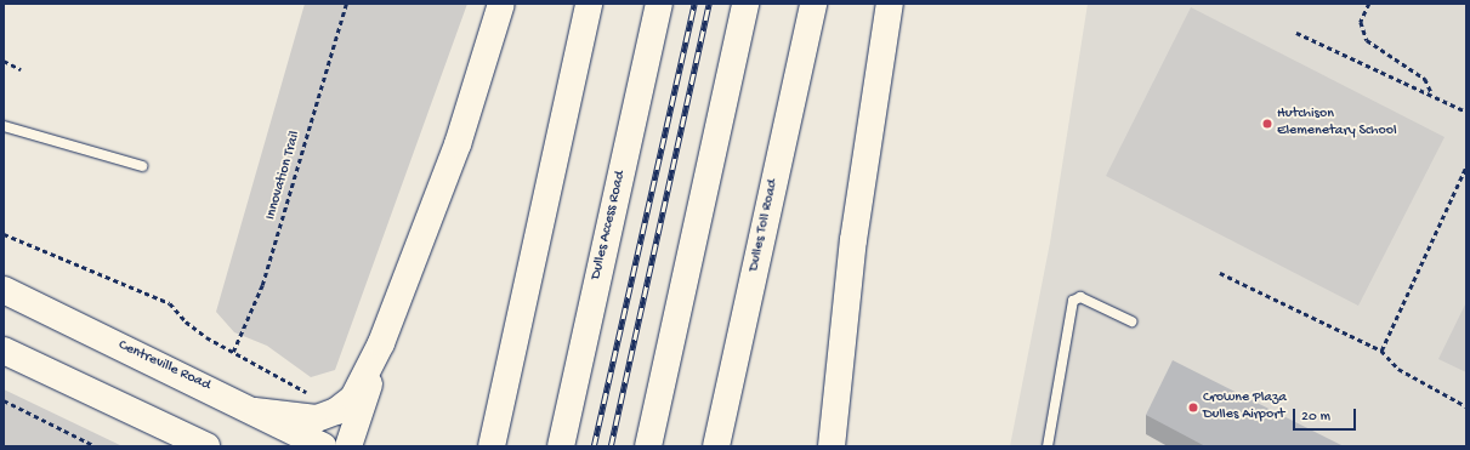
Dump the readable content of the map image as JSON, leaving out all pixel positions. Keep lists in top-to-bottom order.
{
  "streets": {
    "main road": ["Dulles Access Road", "Dulles Toll Road", "Centreville Road"],
    "path": ["Innovation Trail"]
  },
  "places": ["Hutchison Elemenetary School", "Crowne Plaza Dulles Airport"],
  "scale_bar": "20 m"
}
